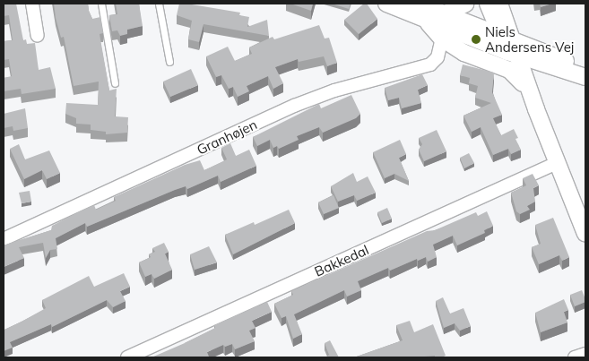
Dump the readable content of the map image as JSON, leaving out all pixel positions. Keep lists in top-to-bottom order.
{
  "streets": {
    "street": ["Granhøjen", "Bakkedal"]
  },
  "places": ["Niels Andersens Vej"]
}
